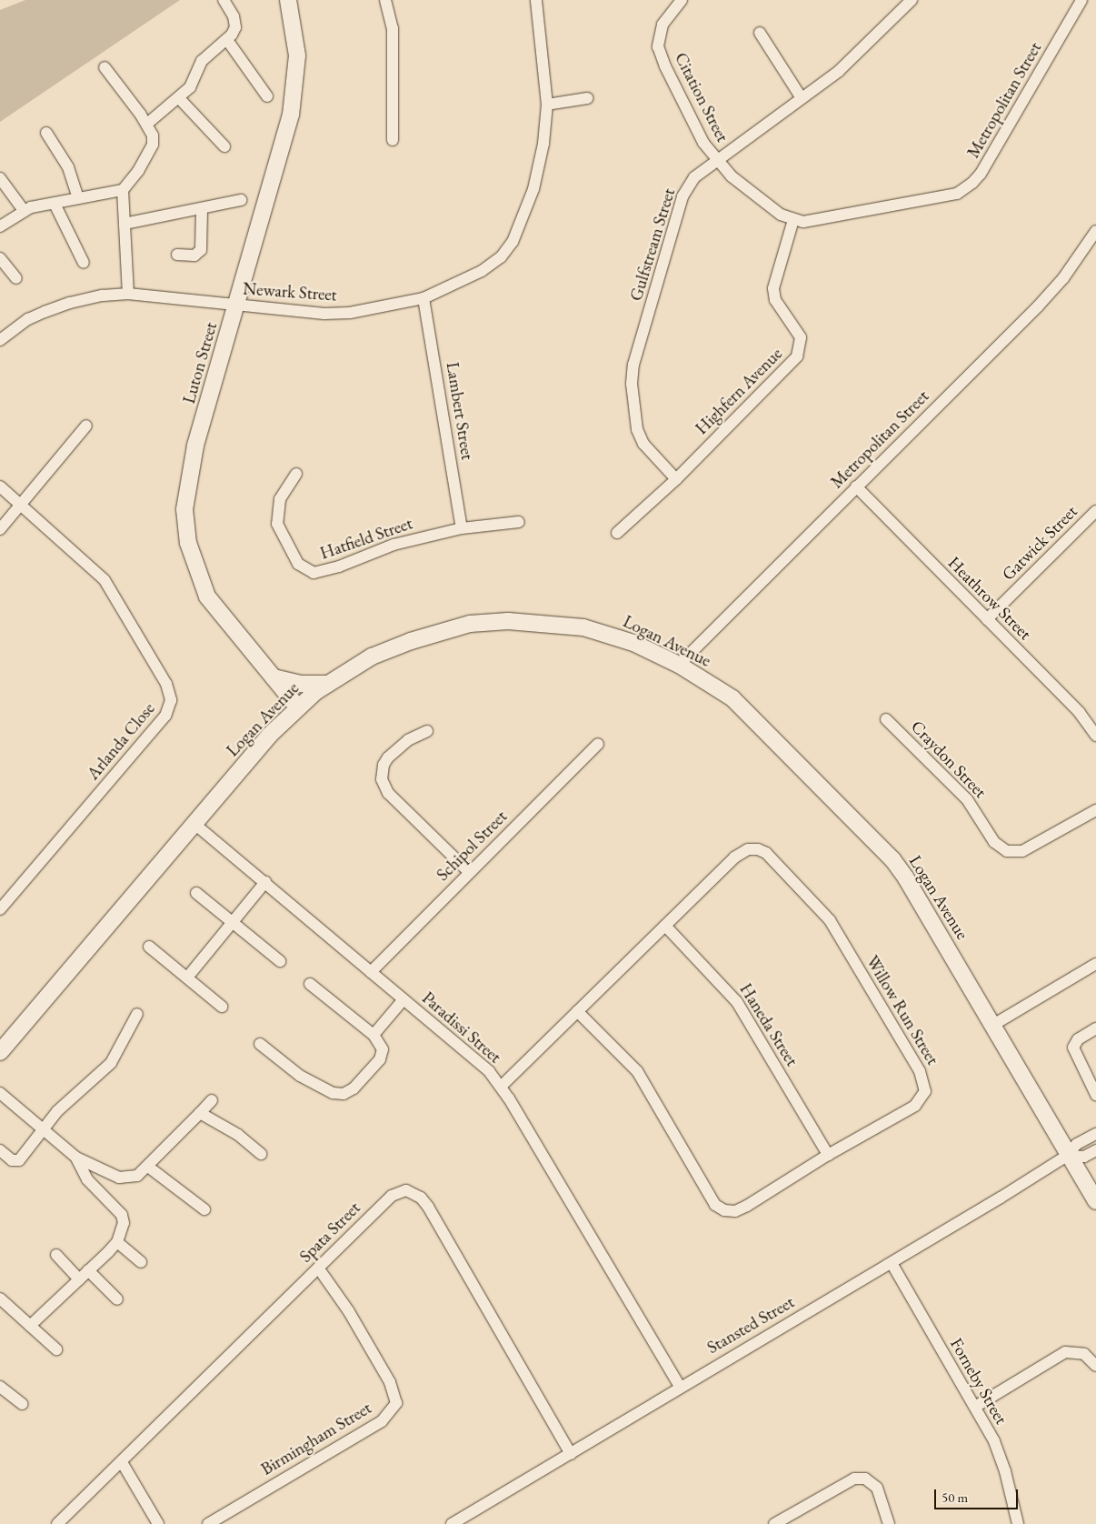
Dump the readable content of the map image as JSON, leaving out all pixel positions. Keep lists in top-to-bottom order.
{
  "streets": {
    "street": [
      "Citation Street",
      "Metropolitan Street",
      "Gulfstream Street",
      "Newark Street",
      "Luton Street",
      "Highfern Avenue",
      "Lambert Street",
      "Hatfield Street",
      "Gatwick Street",
      "Heathrow Street",
      "Logan Avenue",
      "Arlanda Close",
      "Craydon Street",
      "Schipol Street",
      "Willow Run Street",
      "Haneda Street",
      "Paradissi Street",
      "Spata Street",
      "Stansted Street",
      "Forneby Street",
      "Birmingham Street"
    ]
  },
  "crossings": [
    ["Citation Street", "Gulfstream Street"],
    ["Metropolitan Street", "Highfern Avenue"],
    ["Metropolitan Street", "Heathrow Street"],
    ["Metropolitan Street", "Logan Avenue"],
    ["Gulfstream Street", "Highfern Avenue"],
    ["Newark Street", "Luton Street"],
    ["Newark Street", "Lambert Street"],
    ["Luton Street", "Logan Avenue"],
    ["Lambert Street", "Hatfield Street"],
    ["Gatwick Street", "Heathrow Street"],
    ["Logan Avenue", "Paradissi Street"],
    ["Logan Avenue", "Stansted Street"],
    ["Schipol Street", "Paradissi Street"],
    ["Willow Run Street", "Haneda Street"],
    ["Willow Run Street", "Paradissi Street"],
    ["Paradissi Street", "Stansted Street"],
    ["Spata Street", "Stansted Street"],
    ["Spata Street", "Birmingham Street"],
    ["Stansted Street", "Forneby Street"]
  ],
  "scale_bar": "50 m"
}
